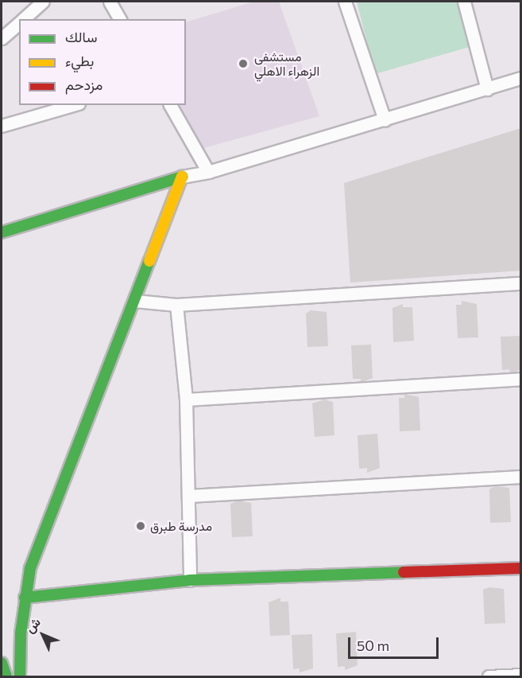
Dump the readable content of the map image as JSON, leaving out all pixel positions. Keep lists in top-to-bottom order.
{
  "places": ["مستشفى الزهراء الاهلي", "مدرسة طبرق"],
  "legend": ["سالك", "بطيء", "مزدحم"],
  "scale_bar": "50 m",
  "north": "top left"
}
